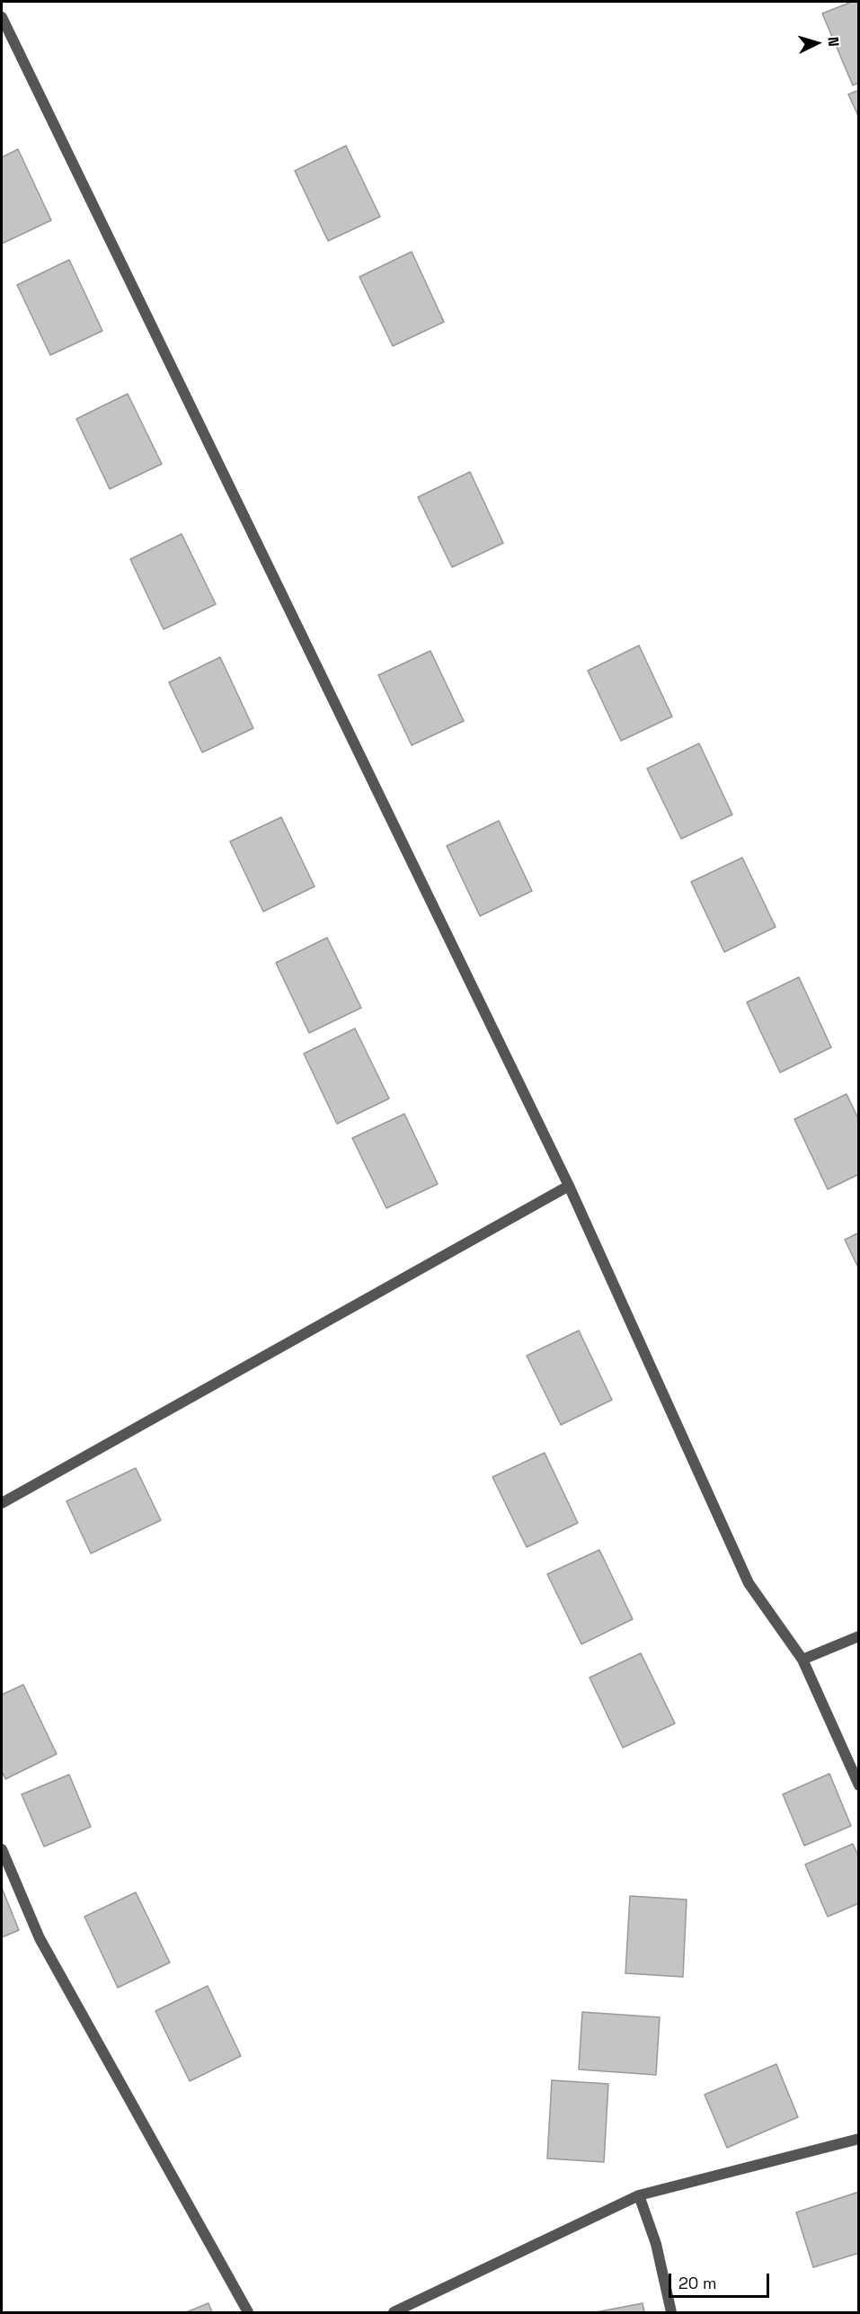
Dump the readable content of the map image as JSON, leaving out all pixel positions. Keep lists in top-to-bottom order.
{
  "scale_bar": "20 m",
  "north": "right"
}
